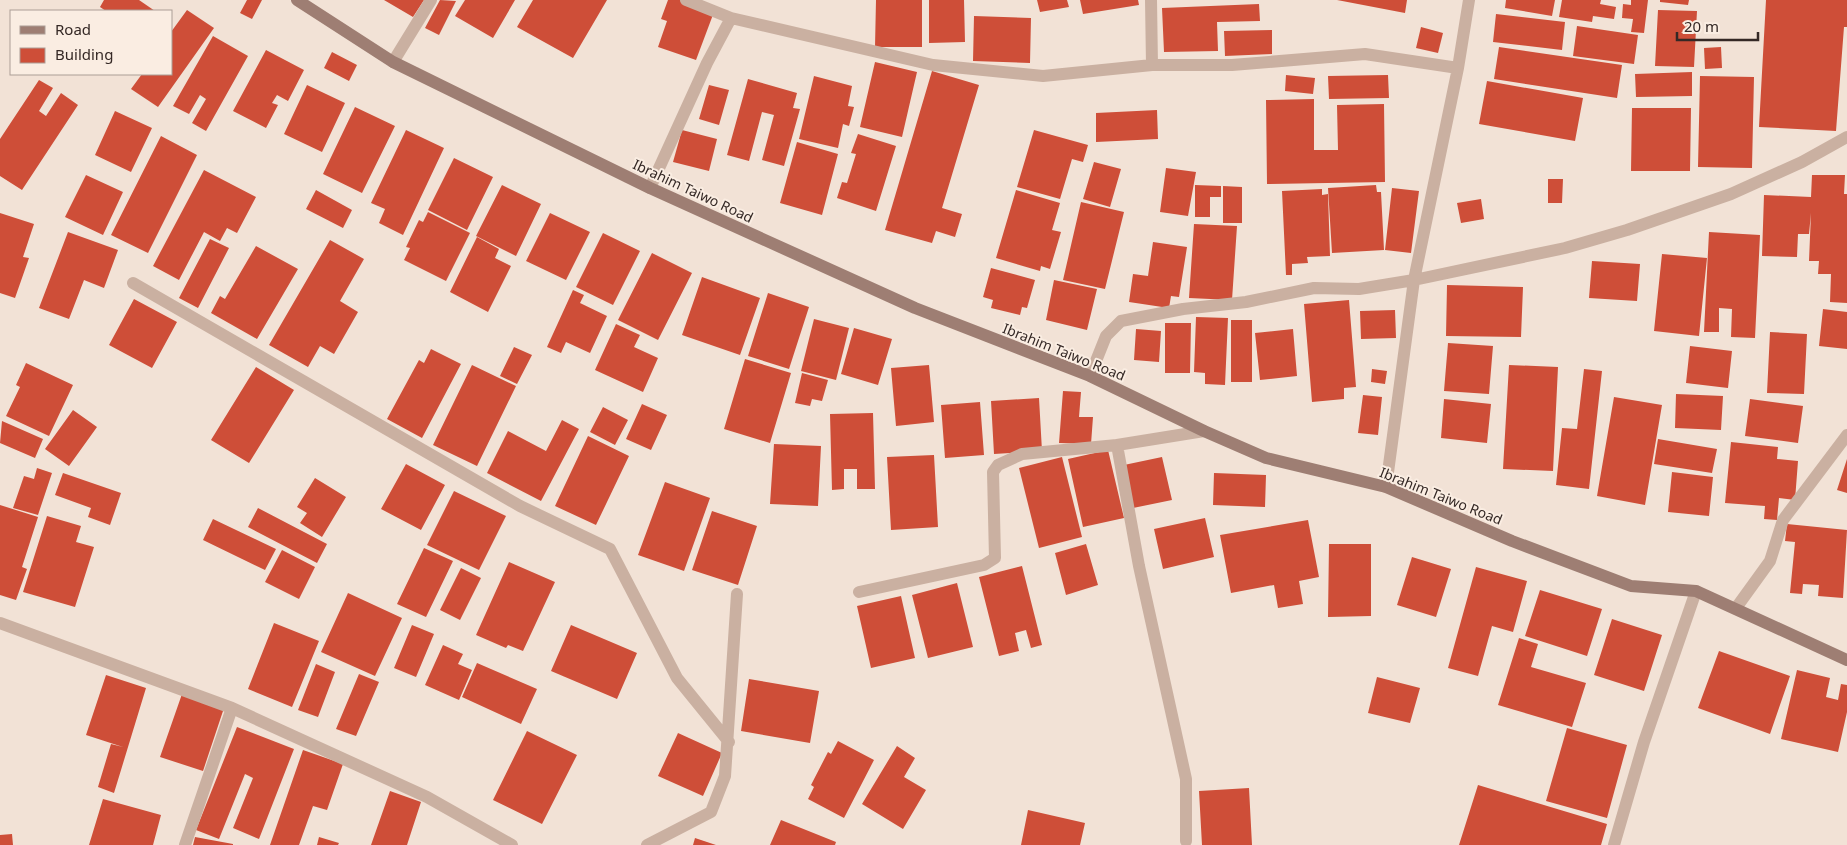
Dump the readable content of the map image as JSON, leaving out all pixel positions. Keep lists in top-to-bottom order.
{
  "streets": {
    "main road": ["Ibrahim Taiwo Road"]
  },
  "legend": ["Road", "Building"],
  "scale_bar": "20 m"
}
